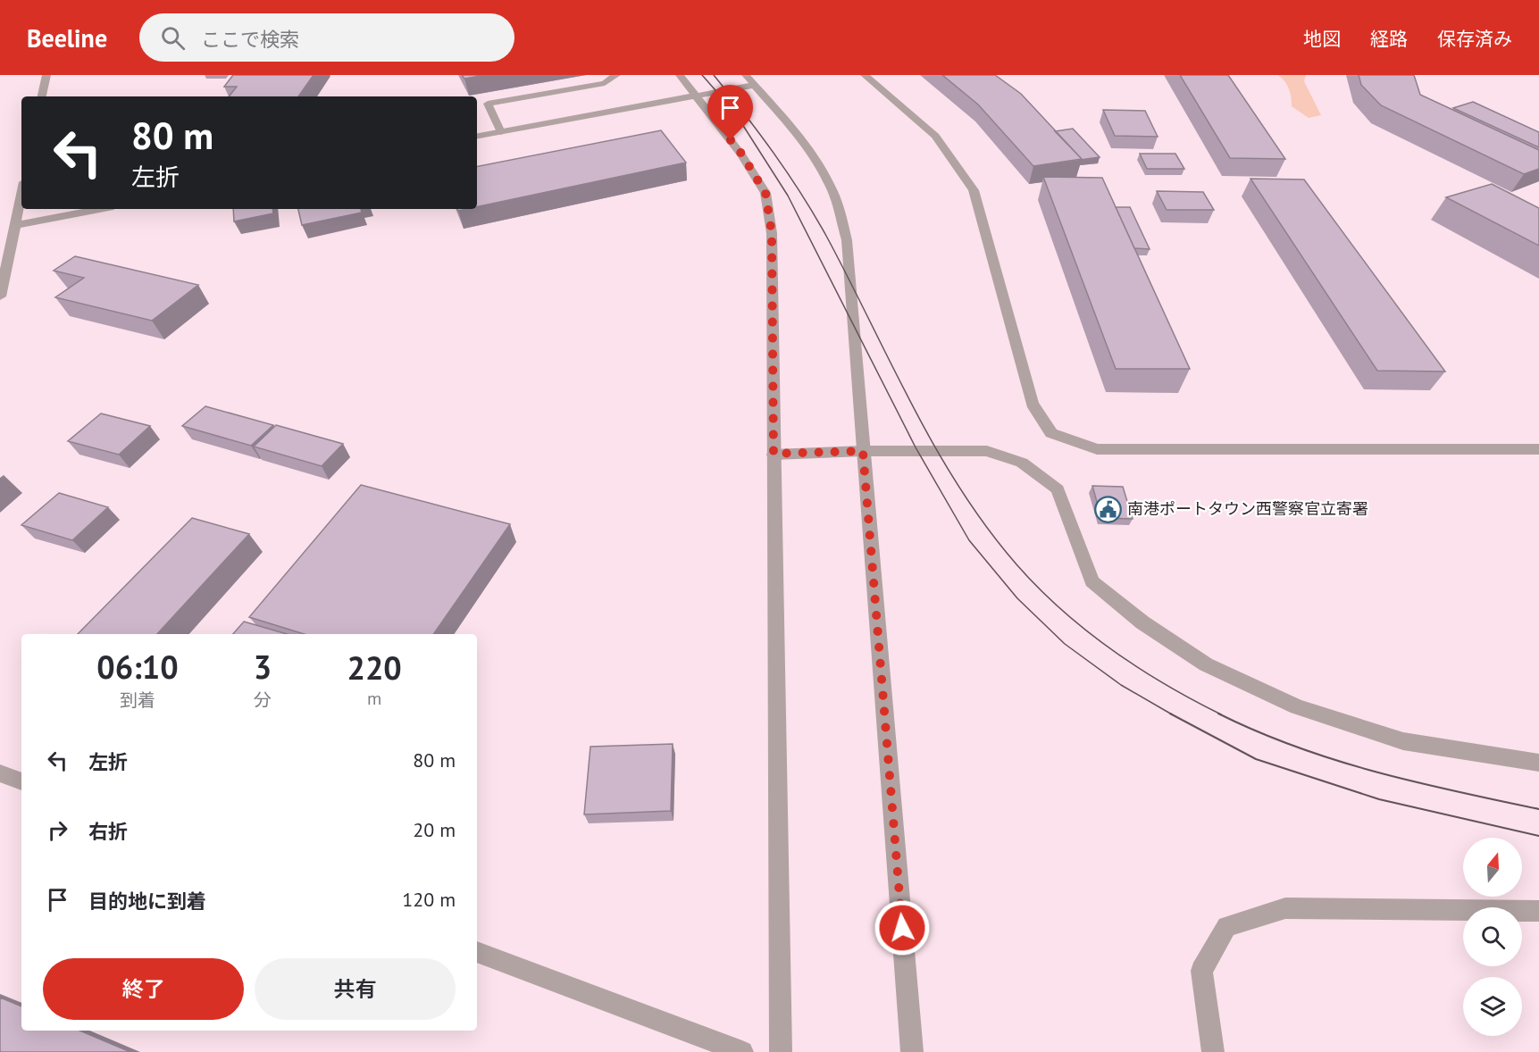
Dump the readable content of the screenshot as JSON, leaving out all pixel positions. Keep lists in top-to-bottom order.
{
  "places": {
    "public building": ["南港ポートタウン西警察官立寄署"]
  },
  "north": "top",
  "page": {
    "header": "Beeline",
    "search": "ここで検索",
    "nav": ["地図", "経路", "保存済み"],
    "turn": ["80 m", "左折"],
    "eta": [
      "06:10",
      "到着",
      "3",
      "分",
      "220",
      "m"
    ],
    "list": [
      {
        "name": "左折",
        "value": "80 m"
      },
      {
        "name": "右折",
        "value": "20 m"
      },
      {
        "name": "目的地に到着",
        "value": "120 m"
      }
    ],
    "buttons": ["終了", "共有"]
  }
}
